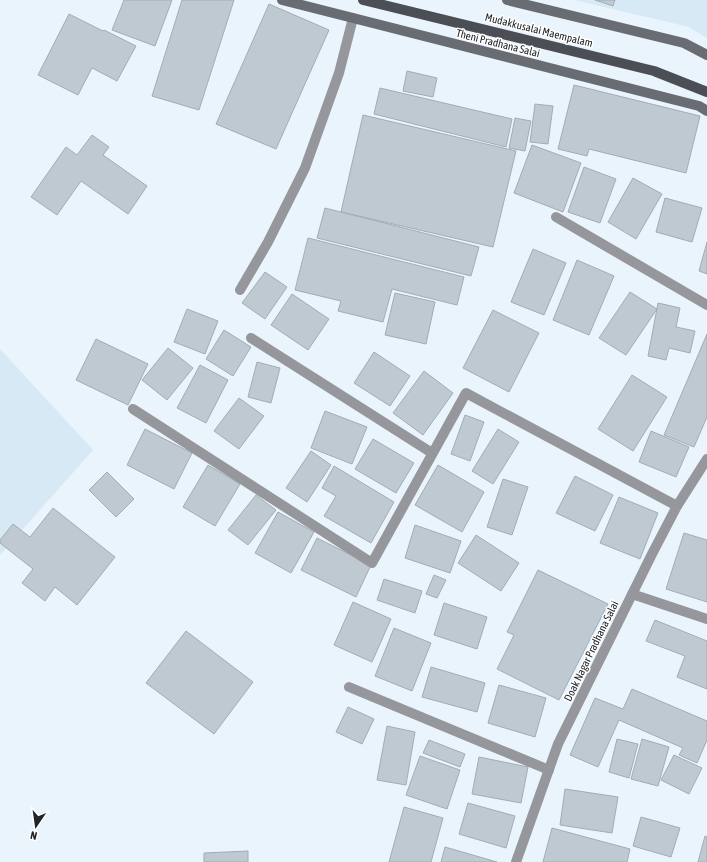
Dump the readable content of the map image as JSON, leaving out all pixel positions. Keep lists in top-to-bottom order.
{
  "streets": {
    "main road": ["Mudakkusalai Maempalam", "Theni Pradhana Salai"],
    "street": ["Doak Nagar Pradhana Salai"]
  },
  "north": "bottom"
}
